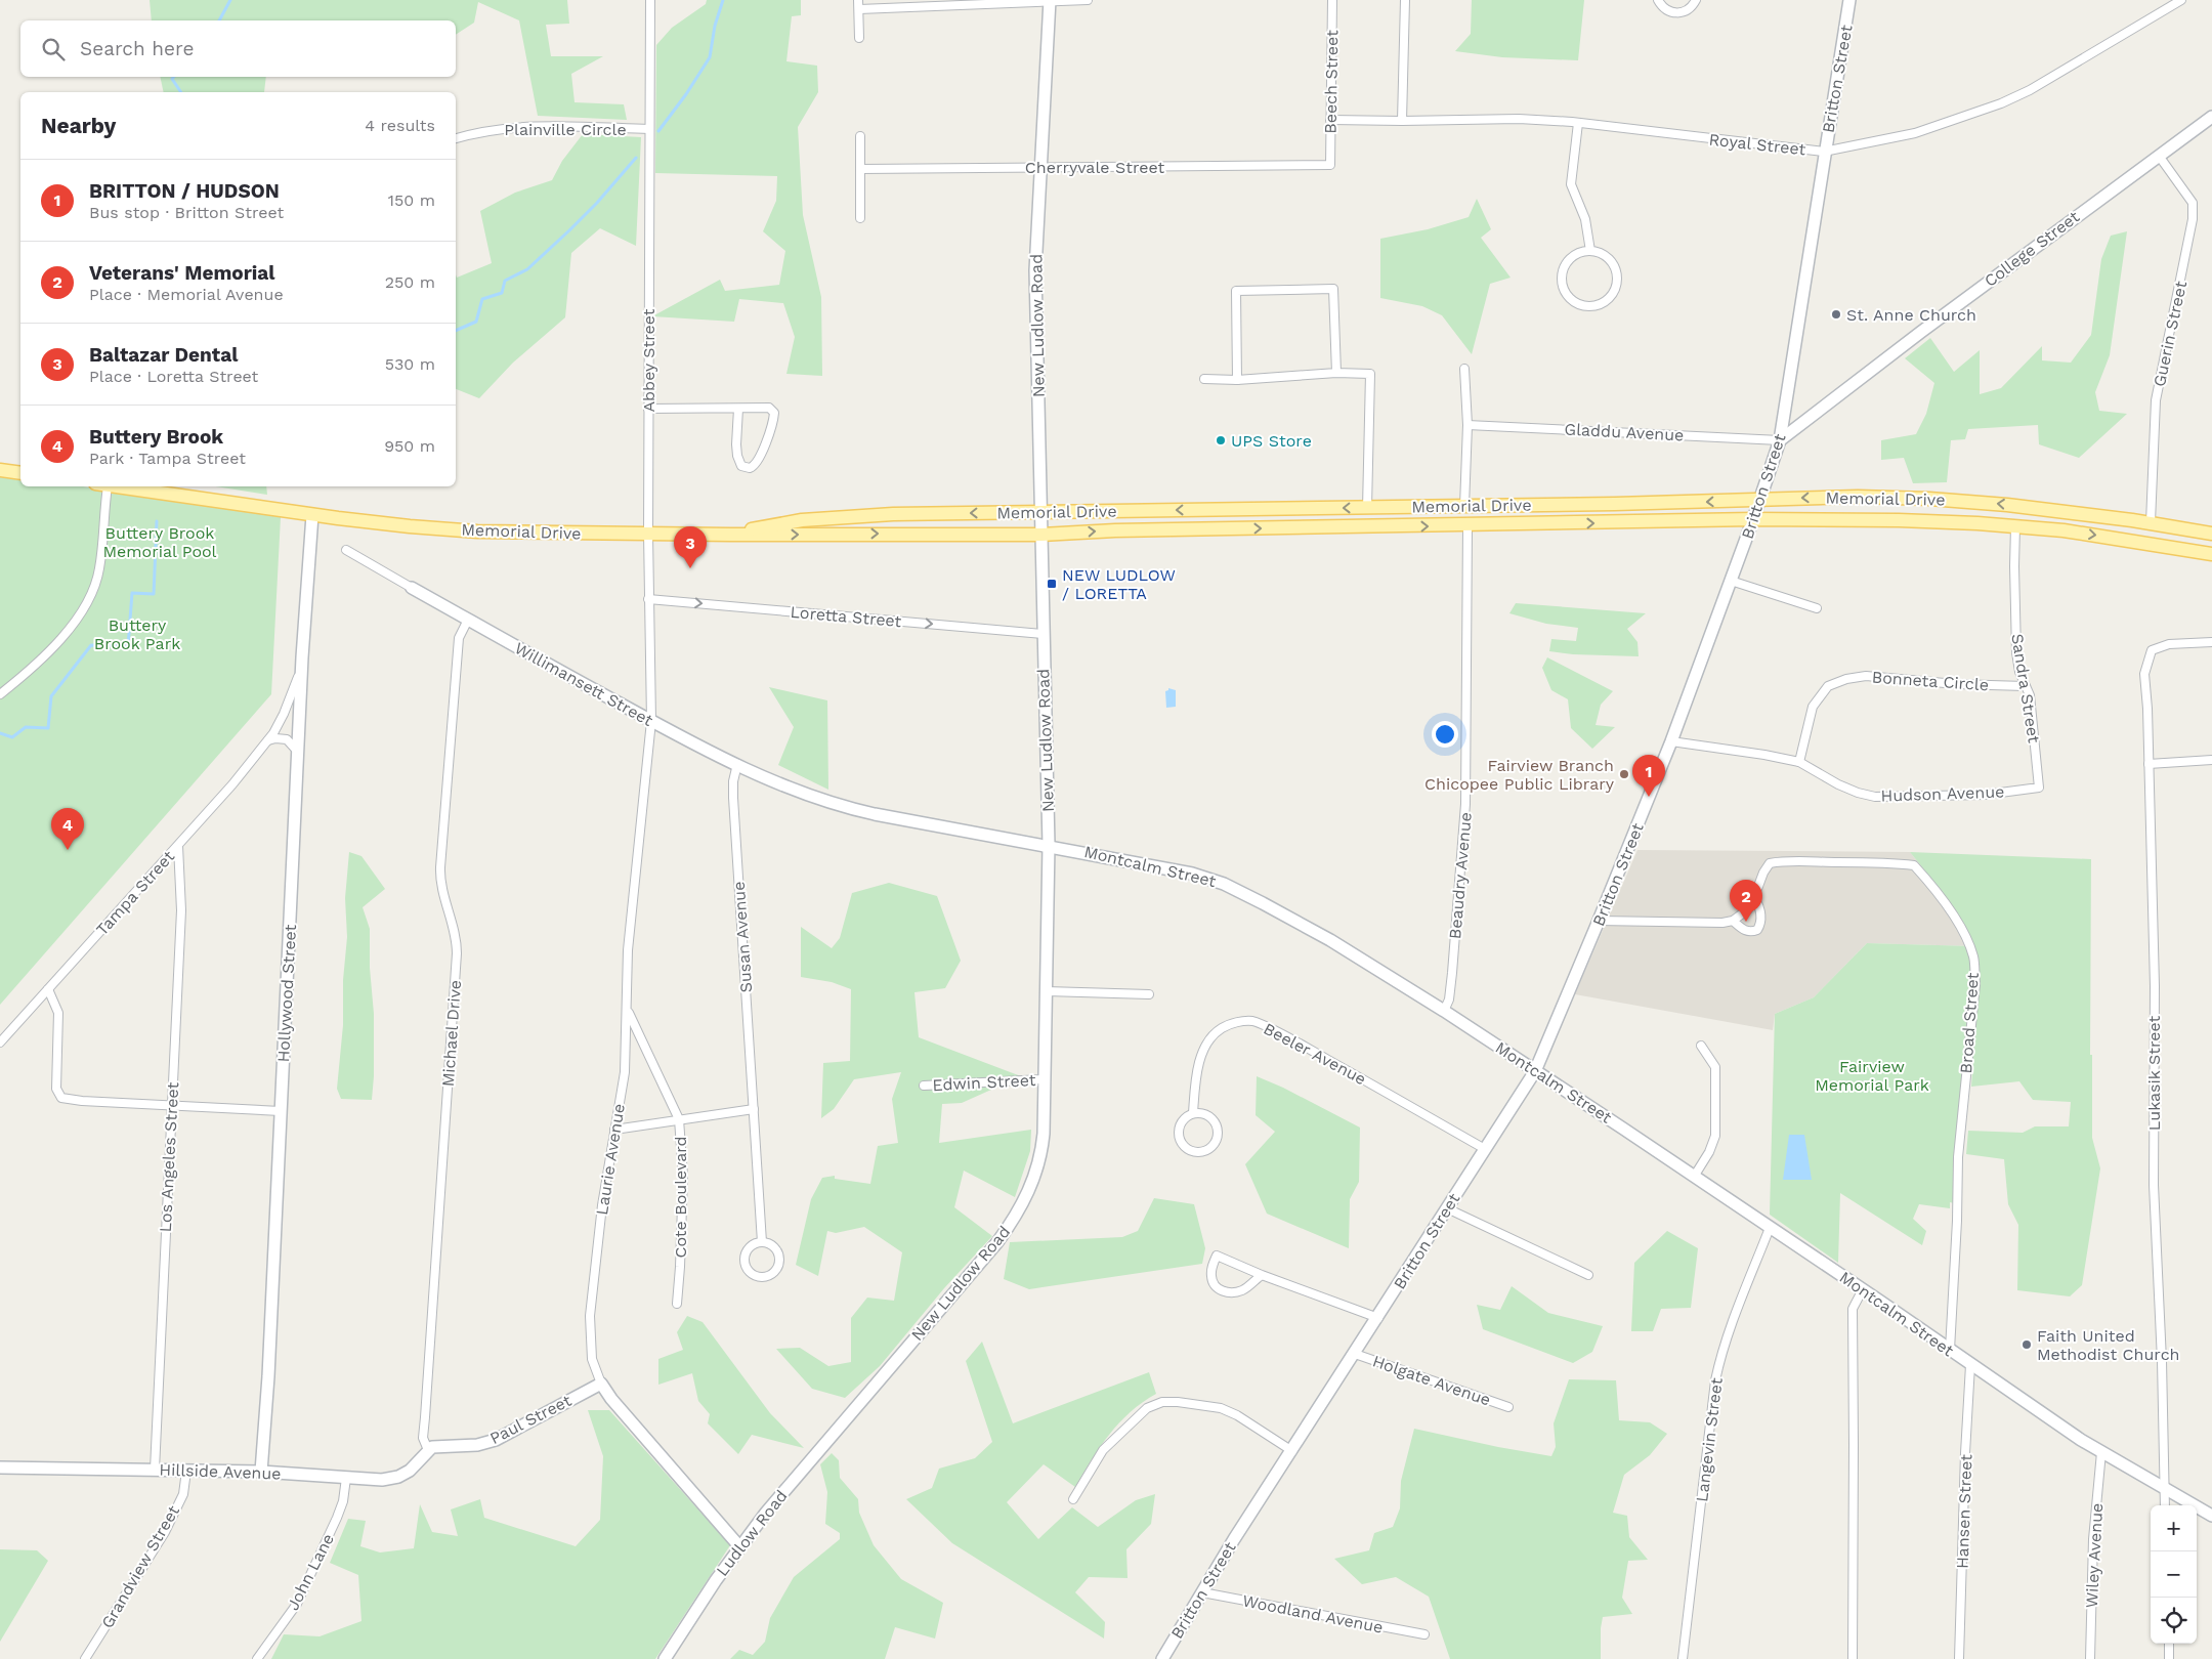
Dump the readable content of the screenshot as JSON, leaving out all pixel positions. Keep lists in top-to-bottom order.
{
  "streets": {
    "main road": ["Memorial Drive"],
    "street": [
      "Britton Street",
      "Beech Street",
      "Plainville Circle",
      "Royal Street",
      "Cherryvale Street",
      "College Street",
      "New Ludlow Road",
      "Guerin Street",
      "Abbey Street",
      "Gladdu Avenue",
      "Loretta Street",
      "Bonneta Circle",
      "Willimansett Street",
      "Sandra Street",
      "Hudson Avenue",
      "Montcalm Street",
      "Beaudry Avenue",
      "Tampa Street",
      "Susan Avenue",
      "Hollywood Street",
      "Broad Street",
      "Michael Drive",
      "Beeler Avenue",
      "Lukasik Street",
      "Edwin Street",
      "Los Angeles Street",
      "Laurie Avenue",
      "Cote Boulevard",
      "Holgate Avenue",
      "Paul Street",
      "Langevin Street",
      "Hillside Avenue",
      "Hansen Street",
      "Ludlow Road",
      "Wiley Avenue",
      "Grandview Street",
      "John Lane",
      "Woodland Avenue"
    ]
  },
  "crossings": [
    ["Britton Street", "Royal Street"],
    ["Britton Street", "College Street"],
    ["Britton Street", "Gladdu Avenue"],
    ["Britton Street", "Memorial Drive"],
    ["Britton Street", "Hudson Avenue"],
    ["Britton Street", "Montcalm Street"],
    ["Britton Street", "Beeler Avenue"],
    ["Britton Street", "Holgate Avenue"],
    ["Britton Street", "Woodland Avenue"],
    ["Beech Street", "Royal Street"],
    ["Beech Street", "Cherryvale Street"],
    ["Plainville Circle", "Abbey Street"],
    ["Cherryvale Street", "New Ludlow Road"],
    ["College Street", "Guerin Street"],
    ["College Street", "Gladdu Avenue"],
    ["New Ludlow Road", "Memorial Drive"],
    ["New Ludlow Road", "Loretta Street"],
    ["New Ludlow Road", "Montcalm Street"],
    ["New Ludlow Road", "Edwin Street"],
    ["New Ludlow Road", "Ludlow Road"],
    ["Guerin Street", "Memorial Drive"],
    ["Abbey Street", "Memorial Drive"],
    ["Abbey Street", "Loretta Street"],
    ["Abbey Street", "Willimansett Street"],
    ["Abbey Street", "Laurie Avenue"],
    ["Memorial Drive", "Sandra Street"],
    ["Memorial Drive", "Beaudry Avenue"],
    ["Memorial Drive", "Hollywood Street"],
    ["Bonneta Circle", "Sandra Street"],
    ["Bonneta Circle", "Hudson Avenue"],
    ["Willimansett Street", "Montcalm Street"],
    ["Willimansett Street", "Susan Avenue"],
    ["Willimansett Street", "Michael Drive"],
    ["Willimansett Street", "Laurie Avenue"],
    ["Sandra Street", "Hudson Avenue"],
    ["Montcalm Street", "Beaudry Avenue"],
    ["Montcalm Street", "Broad Street"],
    ["Montcalm Street", "Lukasik Street"],
    ["Montcalm Street", "Langevin Street"],
    ["Montcalm Street", "Hansen Street"],
    ["Montcalm Street", "Wiley Avenue"],
    ["Tampa Street", "Hollywood Street"],
    ["Tampa Street", "Los Angeles Street"],
    ["Hollywood Street", "Hillside Avenue"],
    ["Michael Drive", "Paul Street"],
    ["Michael Drive", "Hillside Avenue"],
    ["Los Angeles Street", "Hillside Avenue"],
    ["Laurie Avenue", "Cote Boulevard"],
    ["Laurie Avenue", "Paul Street"],
    ["Laurie Avenue", "Ludlow Road"],
    ["Paul Street", "Hillside Avenue"],
    ["Hillside Avenue", "Grandview Street"],
    ["Hillside Avenue", "John Lane"]
  ],
  "one_way": ["Loretta Street"],
  "parks": ["Buttery Brook Memorial Pool", "Buttery Brook Park", "Fairview Memorial Park"],
  "places": {
    "other": [
      "St. Anne Church",
      "UPS Store",
      "Fairview Branch Chicopee Public Library",
      "Faith United Methodist Church"
    ],
    "transit": ["NEW LUDLOW / LORETTA"]
  },
  "page": {
    "search": "Search here",
    "heading": ["Nearby", "4 results"],
    "list": [
      {
        "mark": "1",
        "name": "BRITTON / HUDSON",
        "note": "Bus stop · Britton Street",
        "value": "150 m"
      },
      {
        "mark": "2",
        "name": "Veterans' Memorial",
        "note": "Place · Memorial Avenue",
        "value": "250 m"
      },
      {
        "mark": "3",
        "name": "Baltazar Dental",
        "note": "Place · Loretta Street",
        "value": "530 m"
      },
      {
        "mark": "4",
        "name": "Buttery Brook",
        "note": "Park · Tampa Street",
        "value": "950 m"
      }
    ],
    "pins": [
      "3",
      "1",
      "4",
      "2"
    ],
    "map_buttons": ["+", "−"]
  }
}
